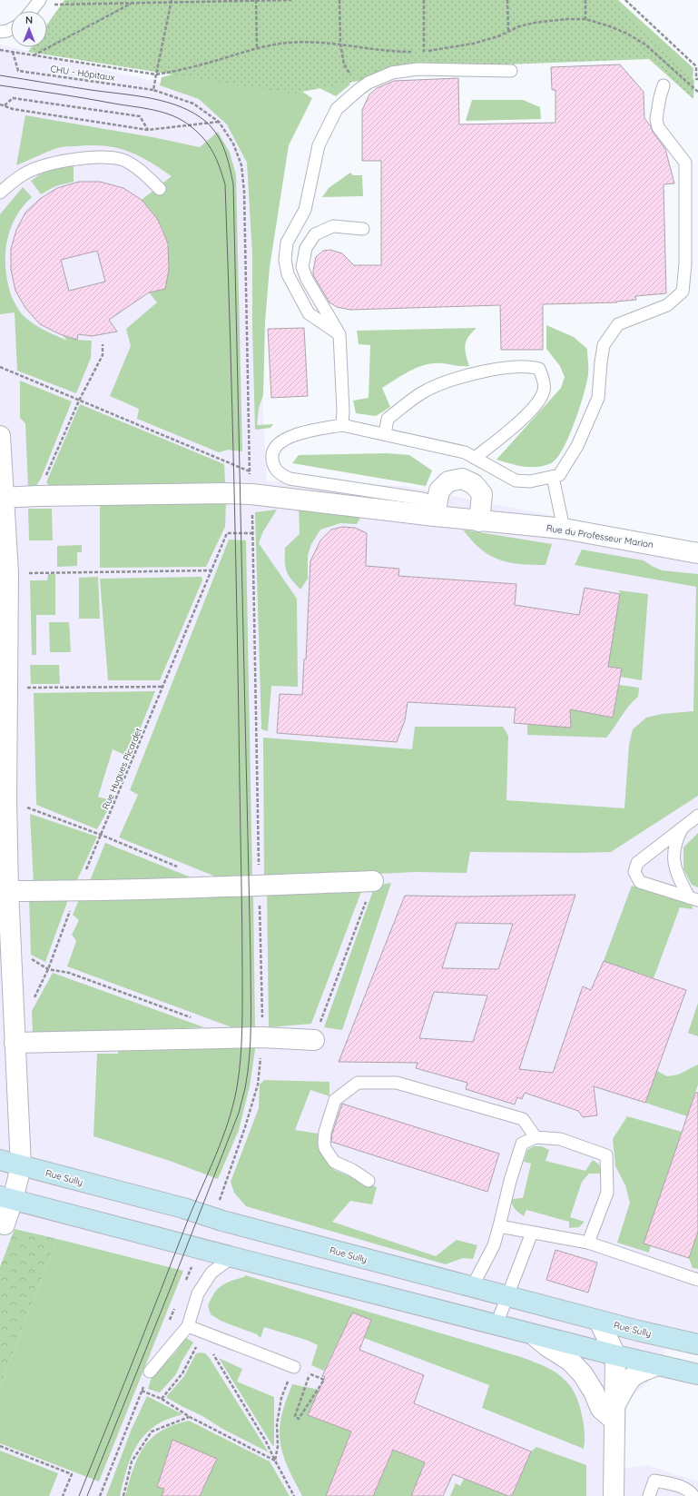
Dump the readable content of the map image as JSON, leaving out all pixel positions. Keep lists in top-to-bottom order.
{
  "streets": {
    "main road": ["Rue Sully"],
    "street": ["Rue du Professeur Marion"],
    "path": ["CHU - Hôpitaux", "Rue Hugues Picardet"]
  },
  "north": "top"
}
